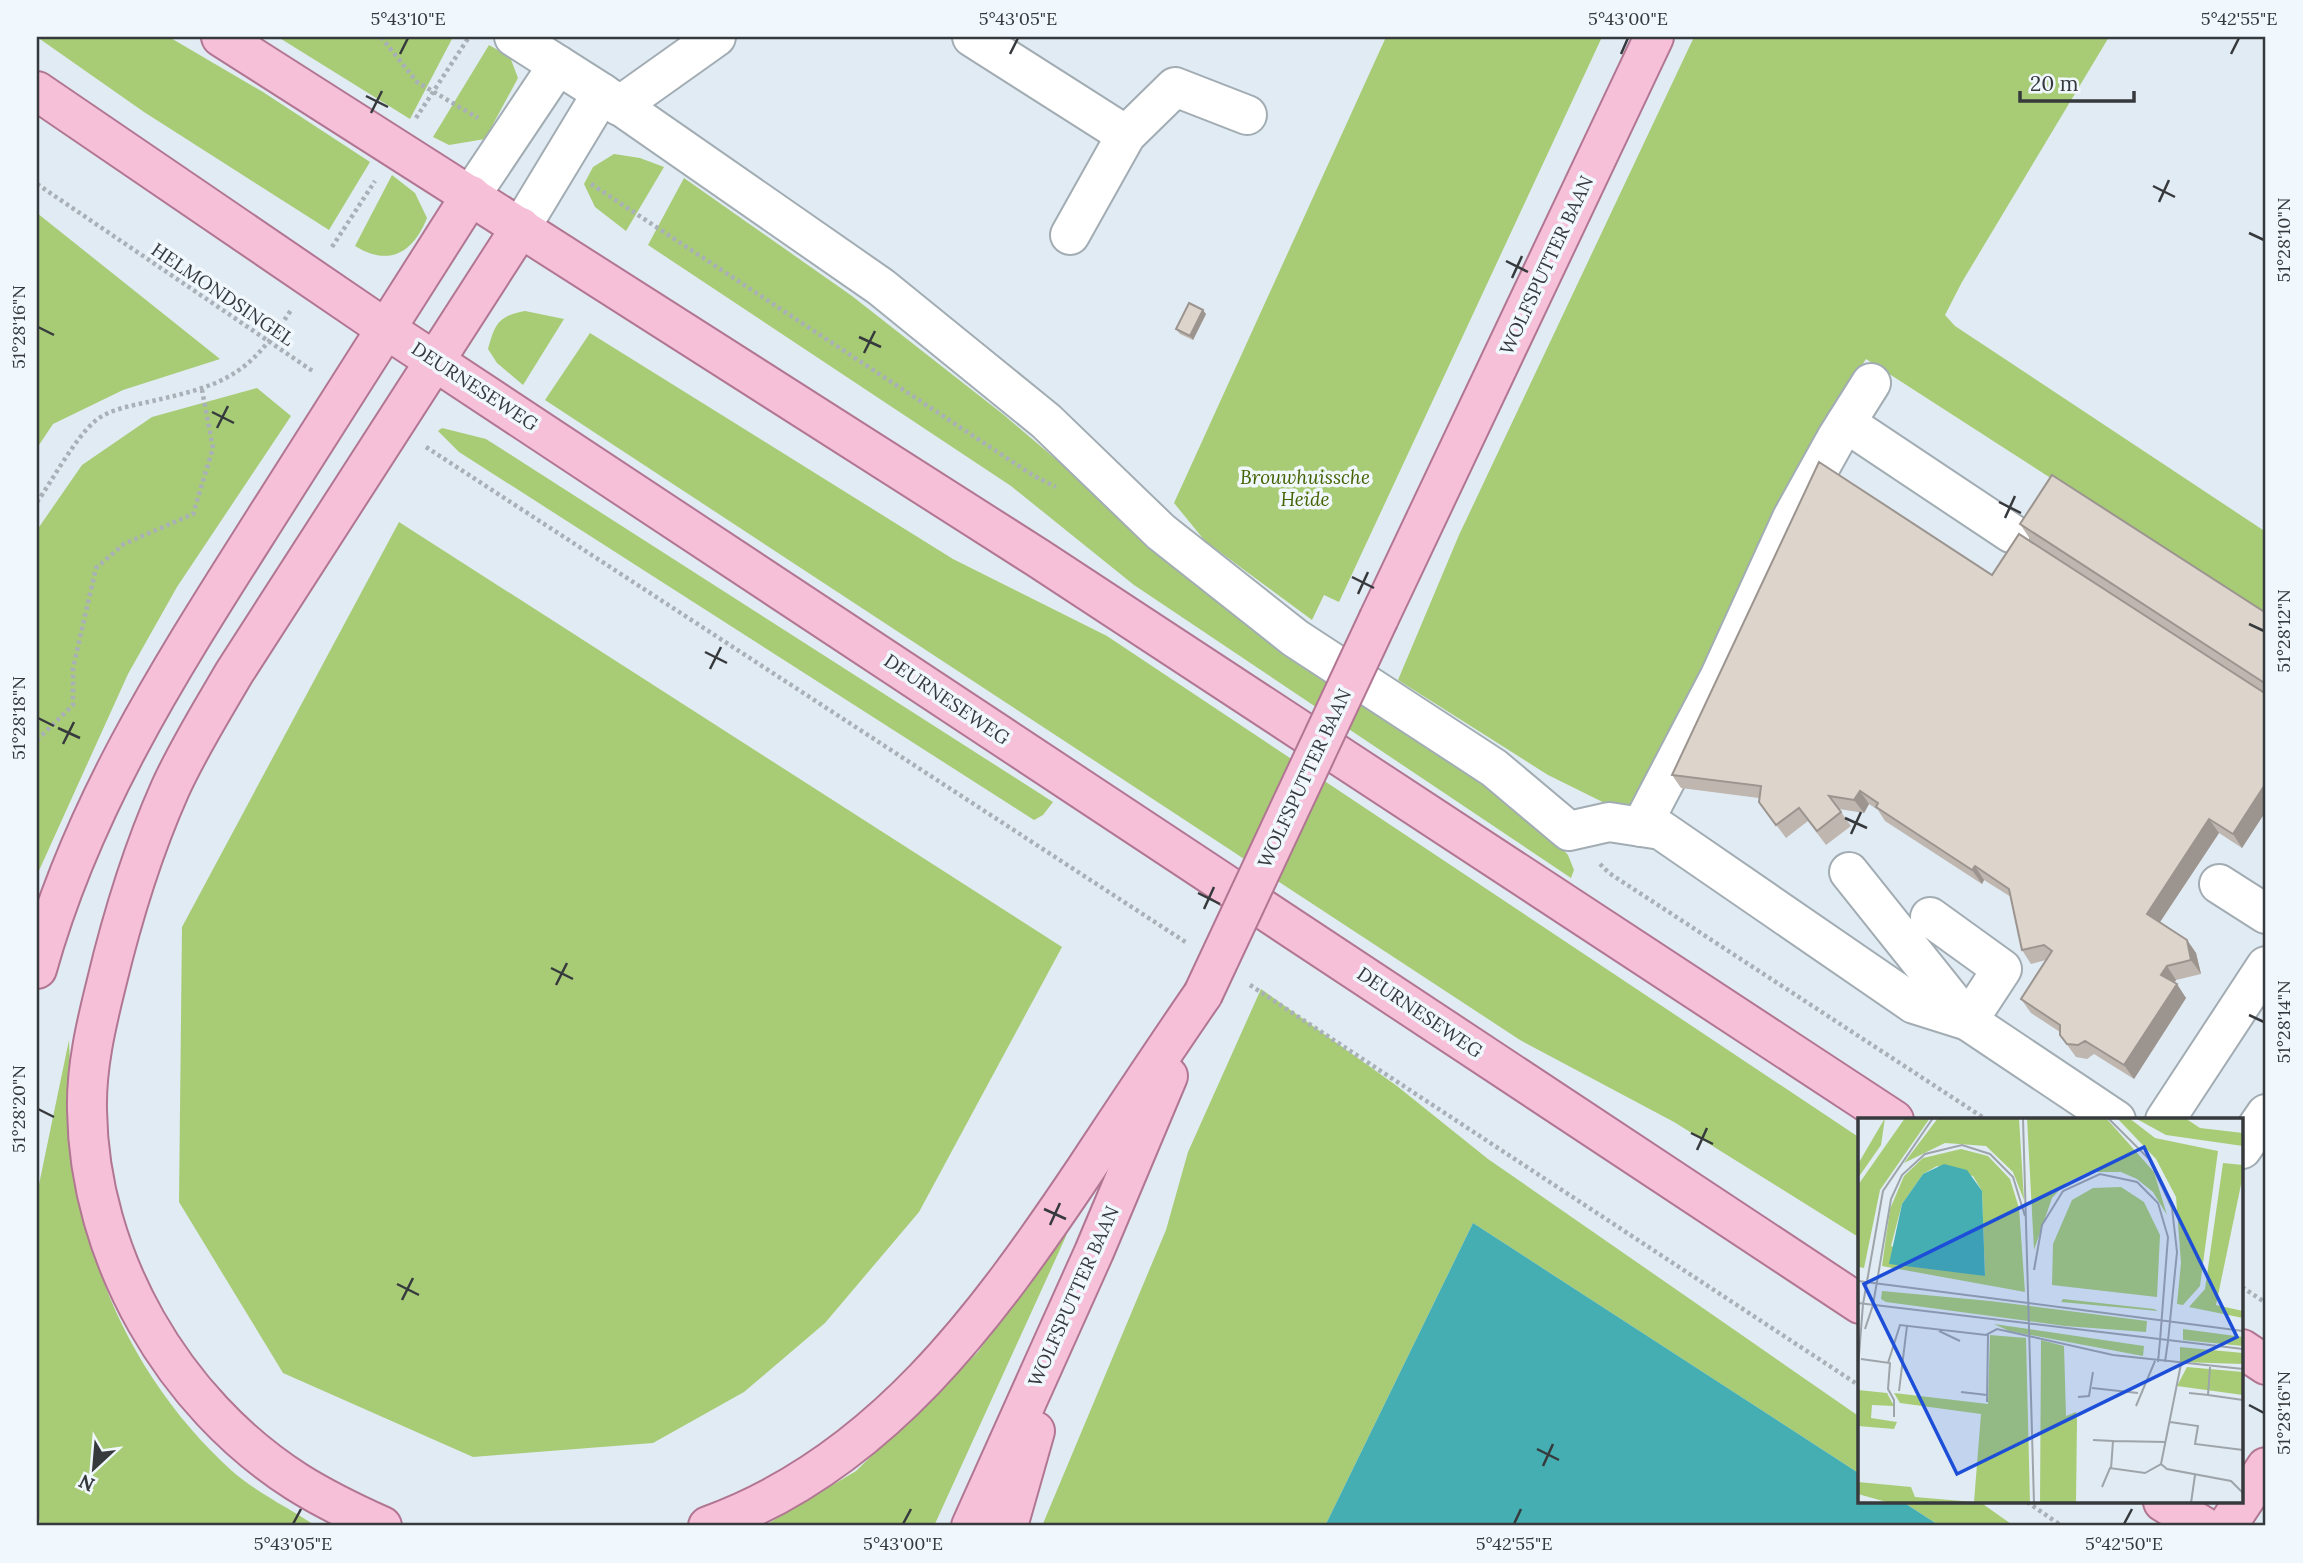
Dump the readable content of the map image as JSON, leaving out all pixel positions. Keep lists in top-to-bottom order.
{
  "streets": {
    "main road": ["WOLFSPUTTER BAAN", "DEURNESEWEG"],
    "path": ["HELMONDSINGEL"]
  },
  "parks": ["Brouwhuissche Heide"],
  "scale_bar": "20 m",
  "north": "bottom left",
  "coordinates": [
    "5°43'10\"E",
    "5°43'05\"E",
    "5°43'00\"E",
    "5°42'55\"E",
    "51°28'10\"N",
    "51°28'16\"N",
    "51°28'12\"N",
    "51°28'18\"N",
    "51°28'14\"N",
    "51°28'20\"N",
    "5°42'50\"E"
  ]
}
